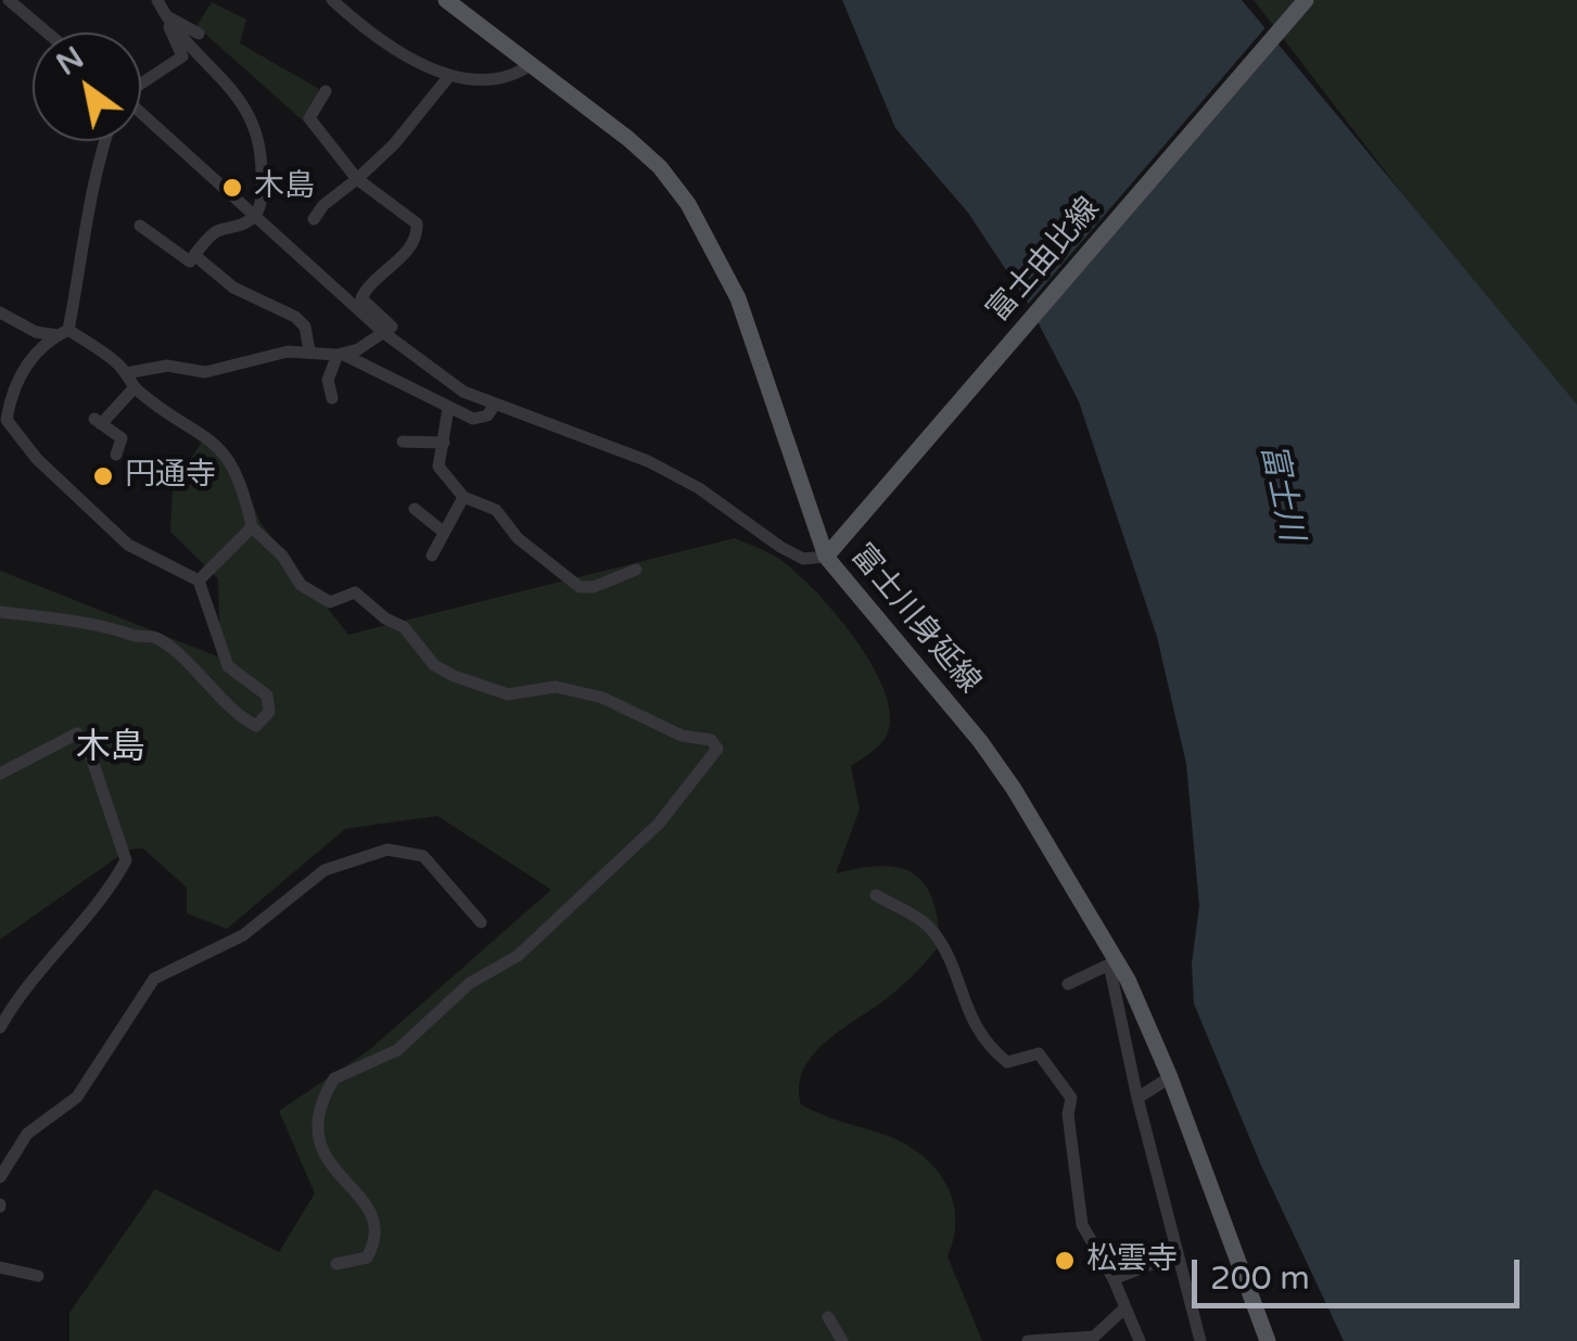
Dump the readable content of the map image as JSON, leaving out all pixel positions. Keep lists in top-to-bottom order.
{
  "streets": {
    "main road": ["富士由比線", "富士川身延線"]
  },
  "crossings": [
    ["富士由比線", "富士川身延線"]
  ],
  "districts": ["木島"],
  "water": ["富士川"],
  "places": ["木島", "円通寺", "松雲寺"],
  "scale_bar": "200 m",
  "north": "top left"
}
